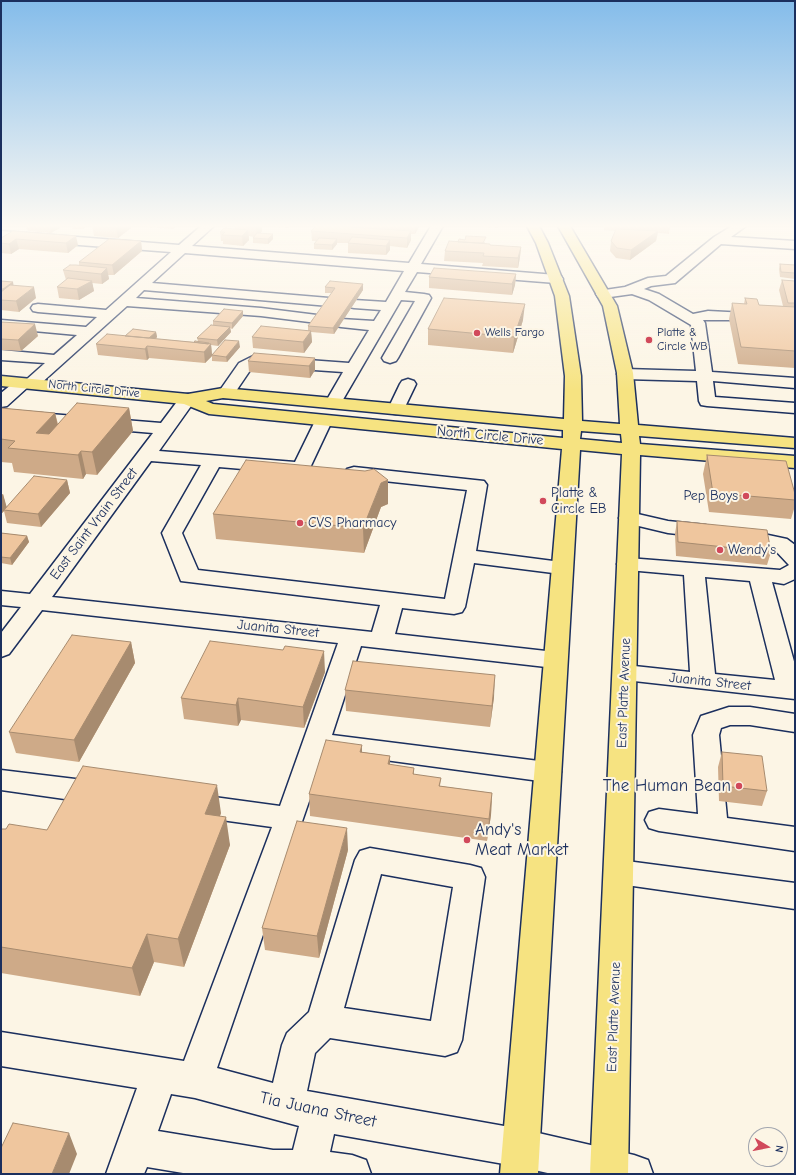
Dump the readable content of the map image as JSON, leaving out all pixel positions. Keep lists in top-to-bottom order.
{
  "streets": {
    "main road": ["North Circle Drive", "East Platte Avenue"],
    "street": ["East Saint Vrain Street", "Juanita Street", "Tia Juana Street"]
  },
  "crossings": [
    ["North Circle Drive", "East Saint Vrain Street"],
    ["North Circle Drive", "East Platte Avenue"],
    ["East Saint Vrain Street", "Juanita Street"],
    ["Juanita Street", "East Platte Avenue"],
    ["East Platte Avenue", "Tia Juana Street"]
  ],
  "places": [
    "Wells Fargo",
    "Platte & Circle WB",
    "Pep Boys",
    "Platte & Circle EB",
    "CVS Pharmacy",
    "Wendy's",
    "The Human Bean",
    "Andy's Meat Market"
  ],
  "north": "right"
}
